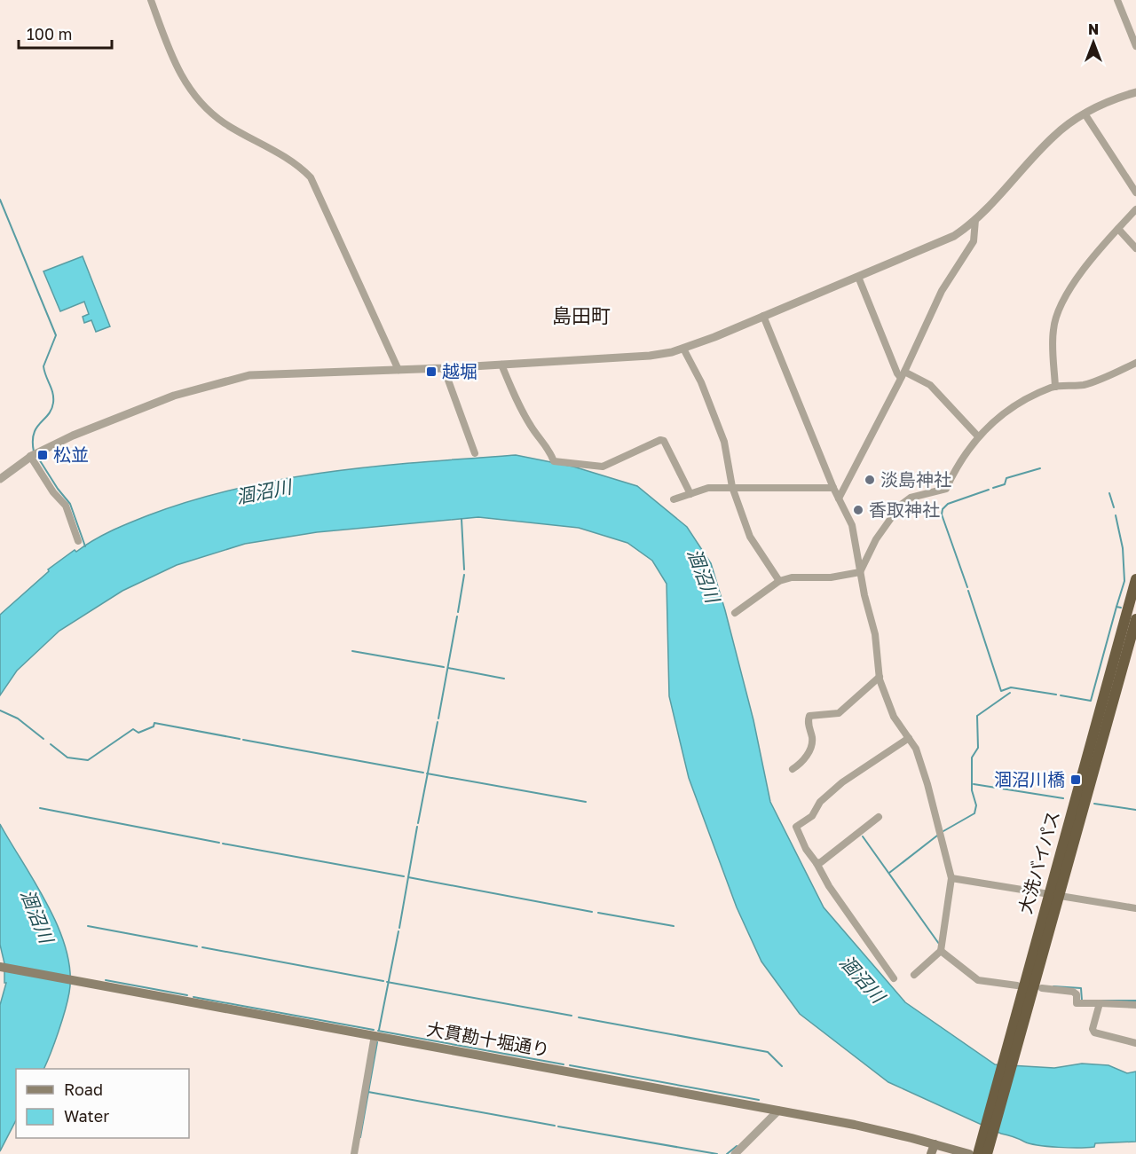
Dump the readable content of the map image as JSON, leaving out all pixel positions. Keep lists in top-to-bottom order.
{
  "streets": {
    "highway": ["大洗バイパス"],
    "main road": ["大貫勘十堀通り"]
  },
  "districts": ["島田町"],
  "water": ["涸沼川"],
  "places": {
    "transit": ["越堀", "松並", "涸沼川橋"],
    "other": ["淡島神社", "香取神社"]
  },
  "legend": ["Road", "Water"],
  "scale_bar": "100 m",
  "north": "top"
}
